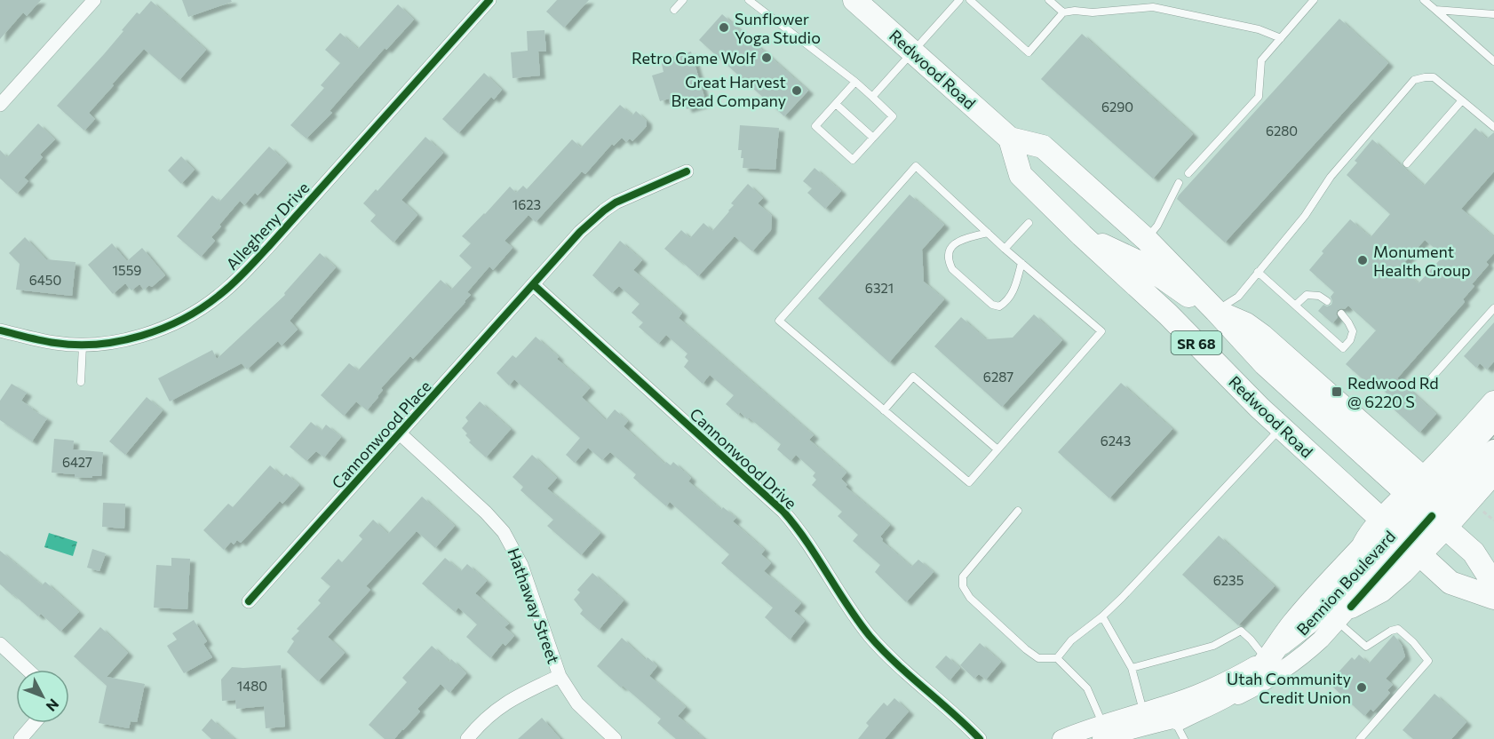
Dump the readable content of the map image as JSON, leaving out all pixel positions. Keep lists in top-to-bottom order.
{
  "streets": {
    "main road": ["Redwood Road", "SR 68"],
    "street": [
      "Allegheny Drive",
      "Cannonwood Place",
      "Cannonwood Drive",
      "Bennion Boulevard",
      "Hathaway Street"
    ]
  },
  "crossings": [
    ["Cannonwood Place", "Cannonwood Drive"],
    ["Cannonwood Place", "Hathaway Street"]
  ],
  "places": {
    "other": [
      "Sunflower Yoga Studio",
      "Retro Game Wolf",
      "Great Harvest Bread Company",
      "Monument Health Group",
      "Utah Community Credit Union"
    ],
    "transit": ["Redwood Rd @ 6220 S"]
  },
  "house_numbers": [
    "6290",
    "6280",
    "1623",
    "1559",
    "6450",
    "6321",
    "6287",
    "6243",
    "6427",
    "6235",
    "1480"
  ],
  "north": "bottom right"
}
